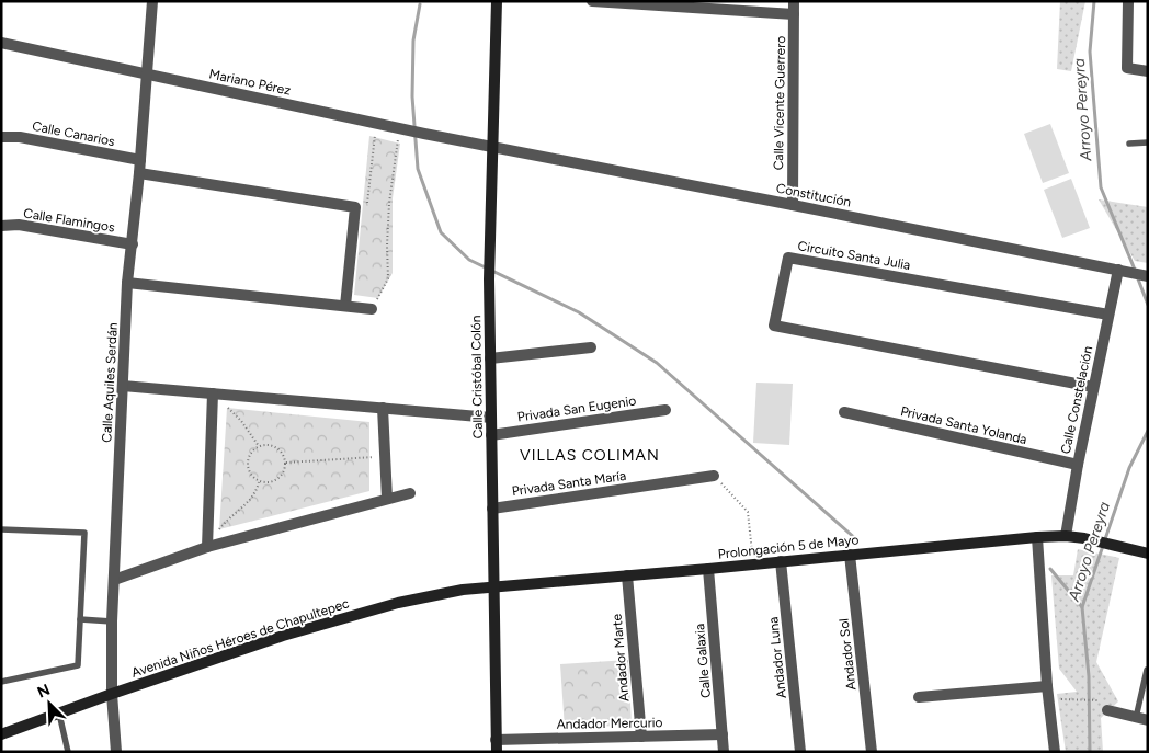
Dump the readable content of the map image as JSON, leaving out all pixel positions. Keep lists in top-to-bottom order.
{
  "streets": {
    "street": [
      "Mariano Pérez",
      "Calle Vicente Guerrero",
      "Calle Canarios",
      "Constitución",
      "Calle Flamingos",
      "Circuito Santa Julia",
      "Calle Cristóbal Colón",
      "Calle Aquiles Serdán",
      "Calle Constelación",
      "Privada San Eugenio",
      "Privada Santa Yolanda",
      "Privada Santa María",
      "Prolongación 5 de Mayo",
      "Avenida Niños Héroes de Chapultepec",
      "Andador Sol",
      "Andador Marte",
      "Andador Luna",
      "Calle Galaxia",
      "Andador Mercurio"
    ]
  },
  "crossings": [
    ["Mariano Pérez", "Constitución"],
    ["Mariano Pérez", "Calle Cristóbal Colón"],
    ["Mariano Pérez", "Calle Aquiles Serdán"],
    ["Calle Vicente Guerrero", "Constitución"],
    ["Calle Canarios", "Calle Aquiles Serdán"],
    ["Constitución", "Calle Cristóbal Colón"],
    ["Constitución", "Calle Constelación"],
    ["Calle Flamingos", "Calle Aquiles Serdán"],
    ["Circuito Santa Julia", "Calle Constelación"],
    ["Calle Cristóbal Colón", "Privada San Eugenio"],
    ["Calle Cristóbal Colón", "Privada Santa María"],
    ["Calle Cristóbal Colón", "Prolongación 5 de Mayo"],
    ["Calle Cristóbal Colón", "Avenida Niños Héroes de Chapultepec"],
    ["Calle Cristóbal Colón", "Andador Mercurio"],
    ["Calle Aquiles Serdán", "Avenida Niños Héroes de Chapultepec"],
    ["Calle Constelación", "Privada Santa Yolanda"],
    ["Calle Constelación", "Prolongación 5 de Mayo"],
    ["Prolongación 5 de Mayo", "Avenida Niños Héroes de Chapultepec"],
    ["Prolongación 5 de Mayo", "Andador Sol"],
    ["Prolongación 5 de Mayo", "Andador Marte"],
    ["Prolongación 5 de Mayo", "Andador Luna"],
    ["Prolongación 5 de Mayo", "Calle Galaxia"],
    ["Andador Marte", "Andador Mercurio"],
    ["Calle Galaxia", "Andador Mercurio"]
  ],
  "districts": ["VILLAS COLIMAN"],
  "water": ["Arroyo Pereyra"],
  "north": "top left"
}
